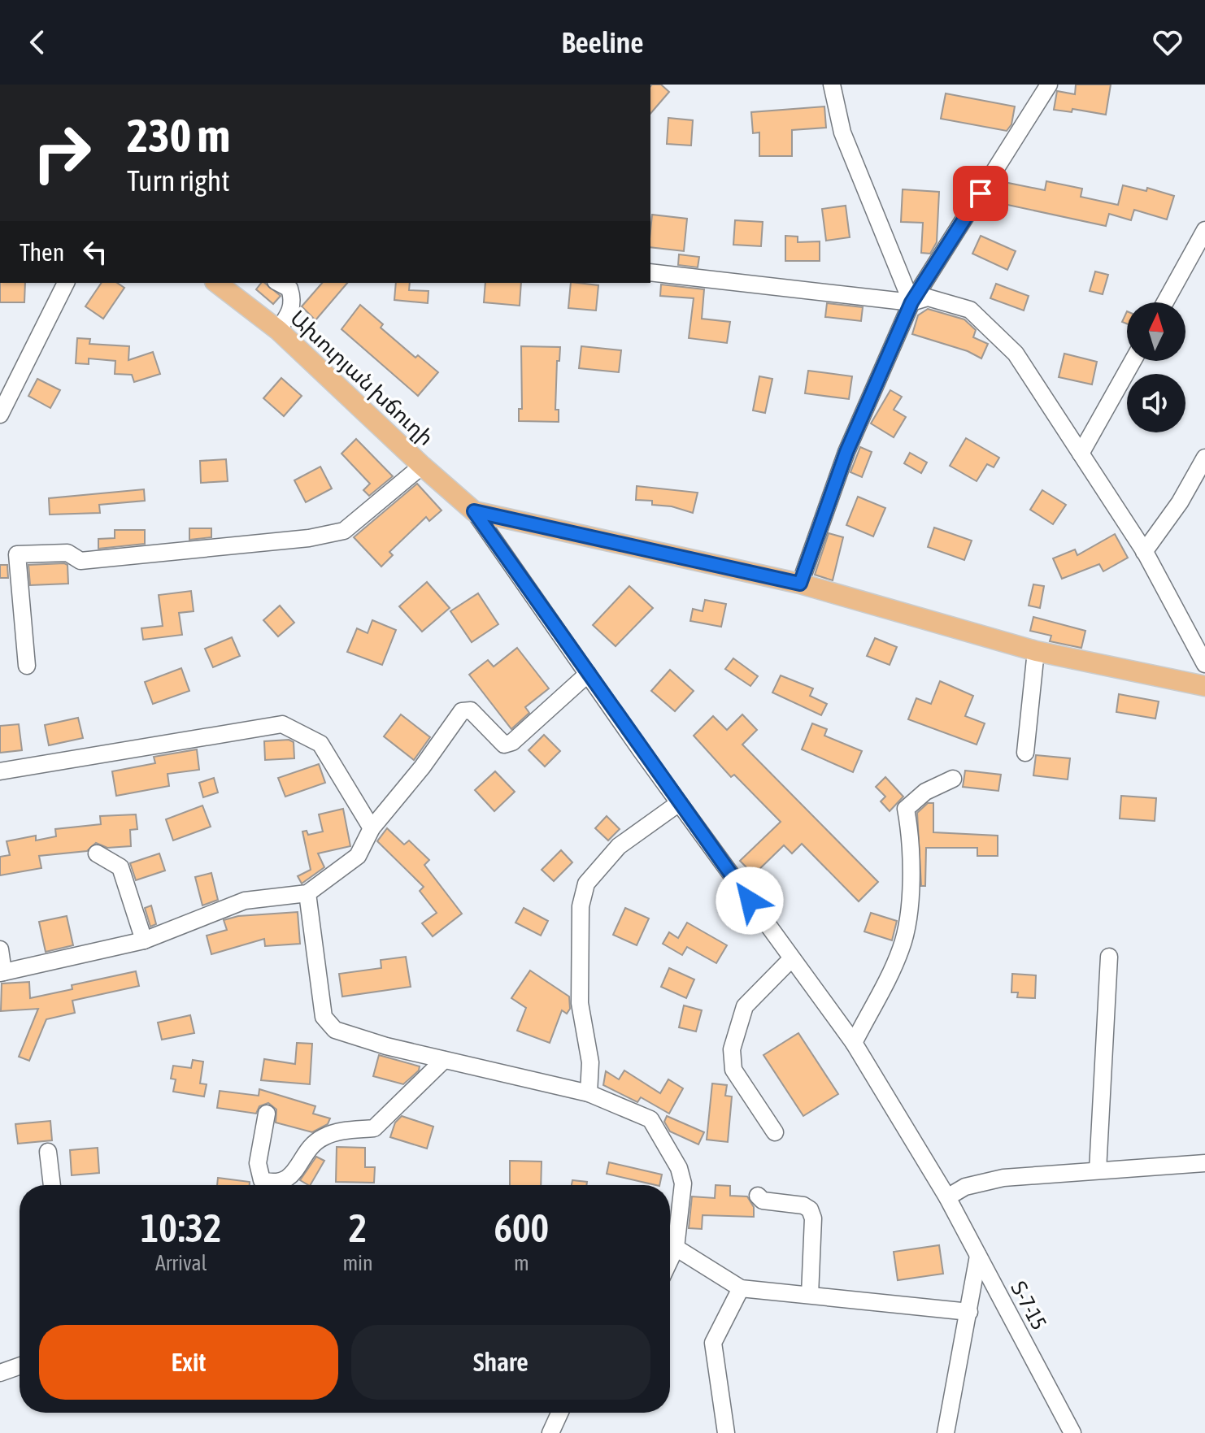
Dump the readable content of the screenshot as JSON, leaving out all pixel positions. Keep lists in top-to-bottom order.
{
  "streets": {
    "main road": ["Ախուրյան խճուղի"],
    "street": ["Տ-7-15"]
  },
  "crossings": [
    ["Ախուրյան խճուղի", "Տ-7-15"]
  ],
  "north": "top",
  "page": {
    "header": "Beeline",
    "turn": ["230 m", "Turn right"],
    "then": "Then",
    "eta": [
      "10:32",
      "Arrival",
      "2",
      "min",
      "600",
      "m"
    ],
    "buttons": ["Exit", "Share"]
  }
}
